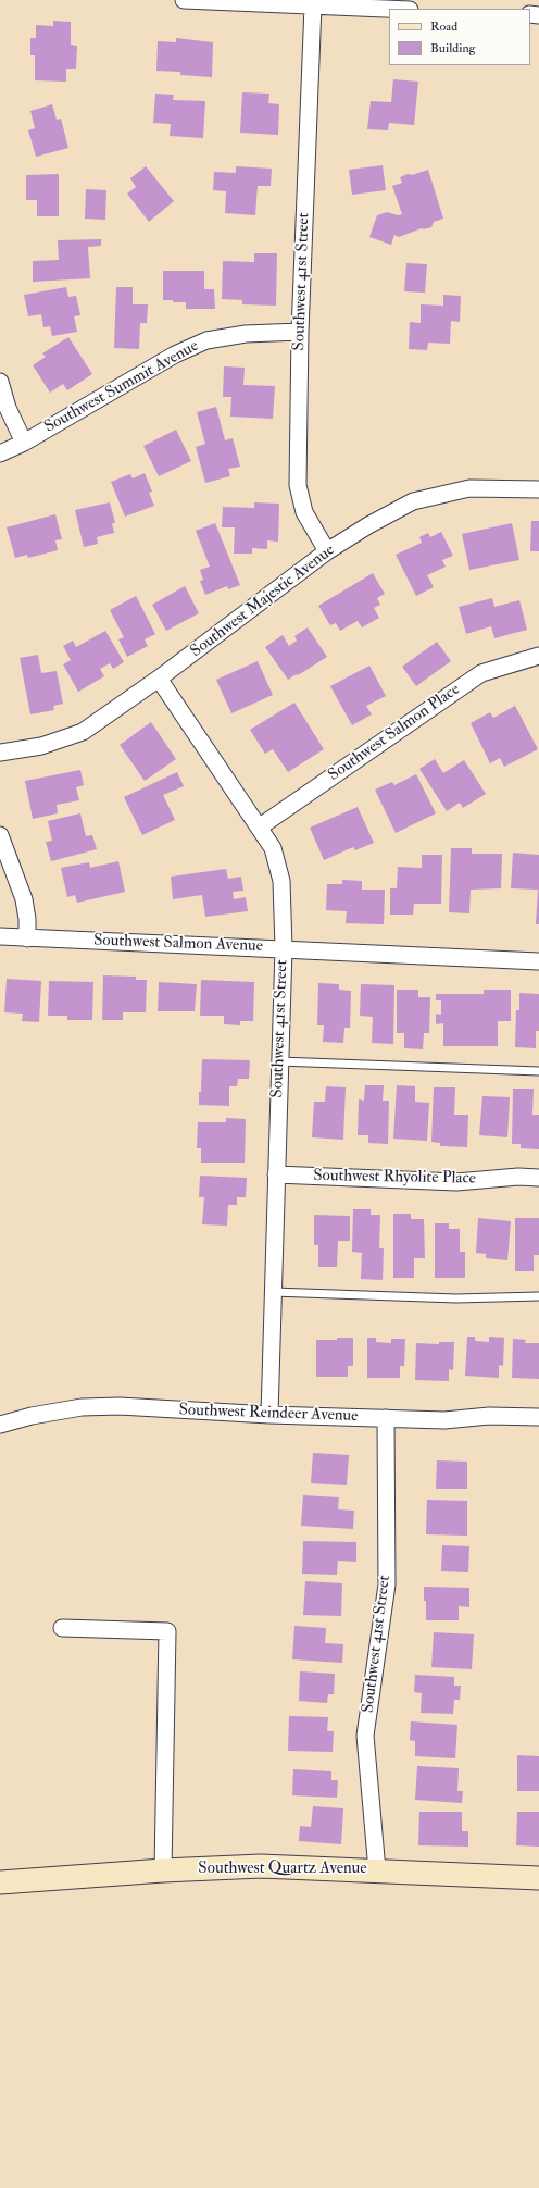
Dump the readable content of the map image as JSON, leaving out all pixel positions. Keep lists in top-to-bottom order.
{
  "streets": {
    "street": [
      "Southwest 41st Street",
      "Southwest Summit Avenue",
      "Southwest Majestic Avenue",
      "Southwest Salmon Place",
      "Southwest Salmon Avenue",
      "Southwest Rhyolite Place",
      "Southwest Reindeer Avenue",
      "Southwest Quartz Avenue"
    ]
  },
  "crossings": [
    ["Southwest 41st Street", "Southwest Summit Avenue"],
    ["Southwest 41st Street", "Southwest Majestic Avenue"],
    ["Southwest 41st Street", "Southwest Salmon Place"],
    ["Southwest 41st Street", "Southwest Salmon Avenue"],
    ["Southwest 41st Street", "Southwest Rhyolite Place"],
    ["Southwest 41st Street", "Southwest Reindeer Avenue"],
    ["Southwest 41st Street", "Southwest Quartz Avenue"]
  ],
  "legend": ["Road", "Building"]
}
